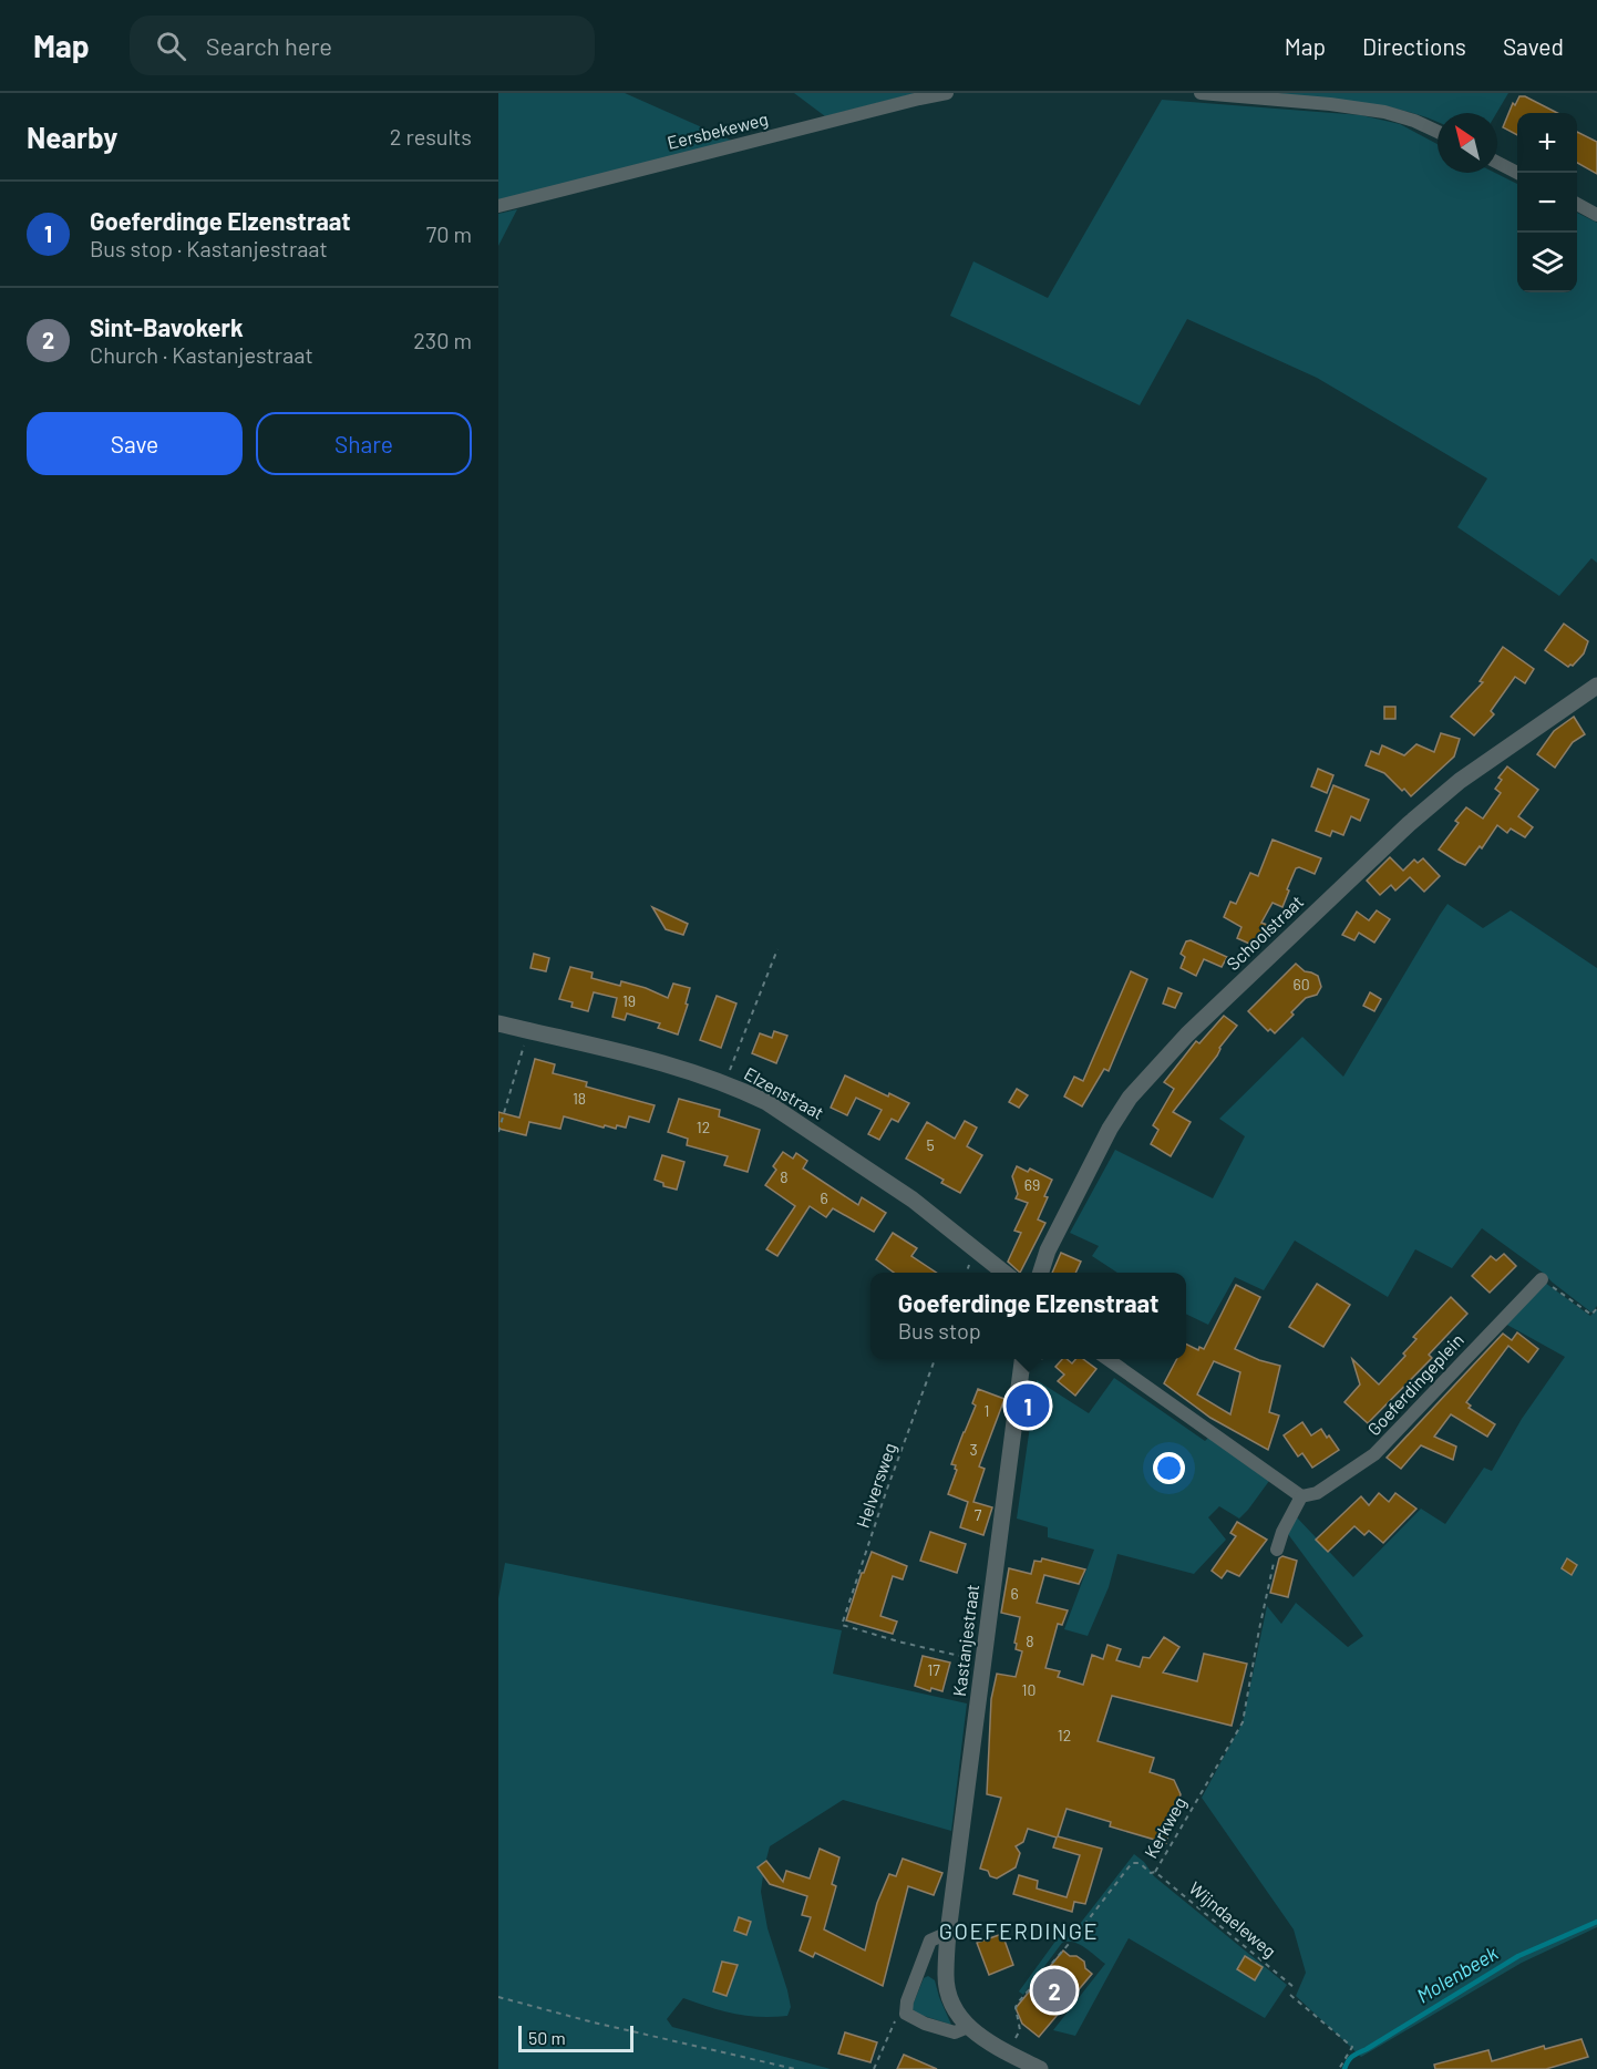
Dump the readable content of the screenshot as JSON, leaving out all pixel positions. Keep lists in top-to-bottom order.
{
  "streets": {
    "street": [
      "Eersbekeweg",
      "Schoolstraat",
      "Elzenstraat",
      "Goeferdingeplein",
      "Kastanjestraat"
    ],
    "path": ["Helversweg", "Kerkweg", "Wijndaeleweg"]
  },
  "crossings": [
    ["Helversweg", "Kastanjestraat"],
    ["Kastanjestraat", "Kerkweg"],
    ["Kerkweg", "Wijndaeleweg"]
  ],
  "districts": ["GOEFERDINGE"],
  "water": ["Molenbeek"],
  "house_numbers": [
    "60",
    "19",
    "18",
    "12",
    "5",
    "8",
    "69",
    "6",
    "1",
    "3",
    "7",
    "6",
    "8",
    "17",
    "10",
    "12"
  ],
  "scale_bar": "50 m",
  "north": "top left",
  "page": {
    "header": "Map",
    "search": "Search here",
    "nav": ["Map", "Directions", "Saved"],
    "heading": ["Nearby", "2 results"],
    "map_buttons": ["+", "−"],
    "list": [
      {
        "mark": "1",
        "name": "Goeferdinge Elzenstraat",
        "note": "Bus stop · Kastanjestraat",
        "value": "70 m"
      },
      {
        "mark": "2",
        "name": "Sint-Bavokerk",
        "note": "Church · Kastanjestraat",
        "value": "230 m"
      }
    ],
    "buttons": ["Save", "Share"],
    "popup": ["Goeferdinge Elzenstraat", "Bus stop"],
    "pins": ["1", "2"],
    "scale": "50 m"
  }
}
